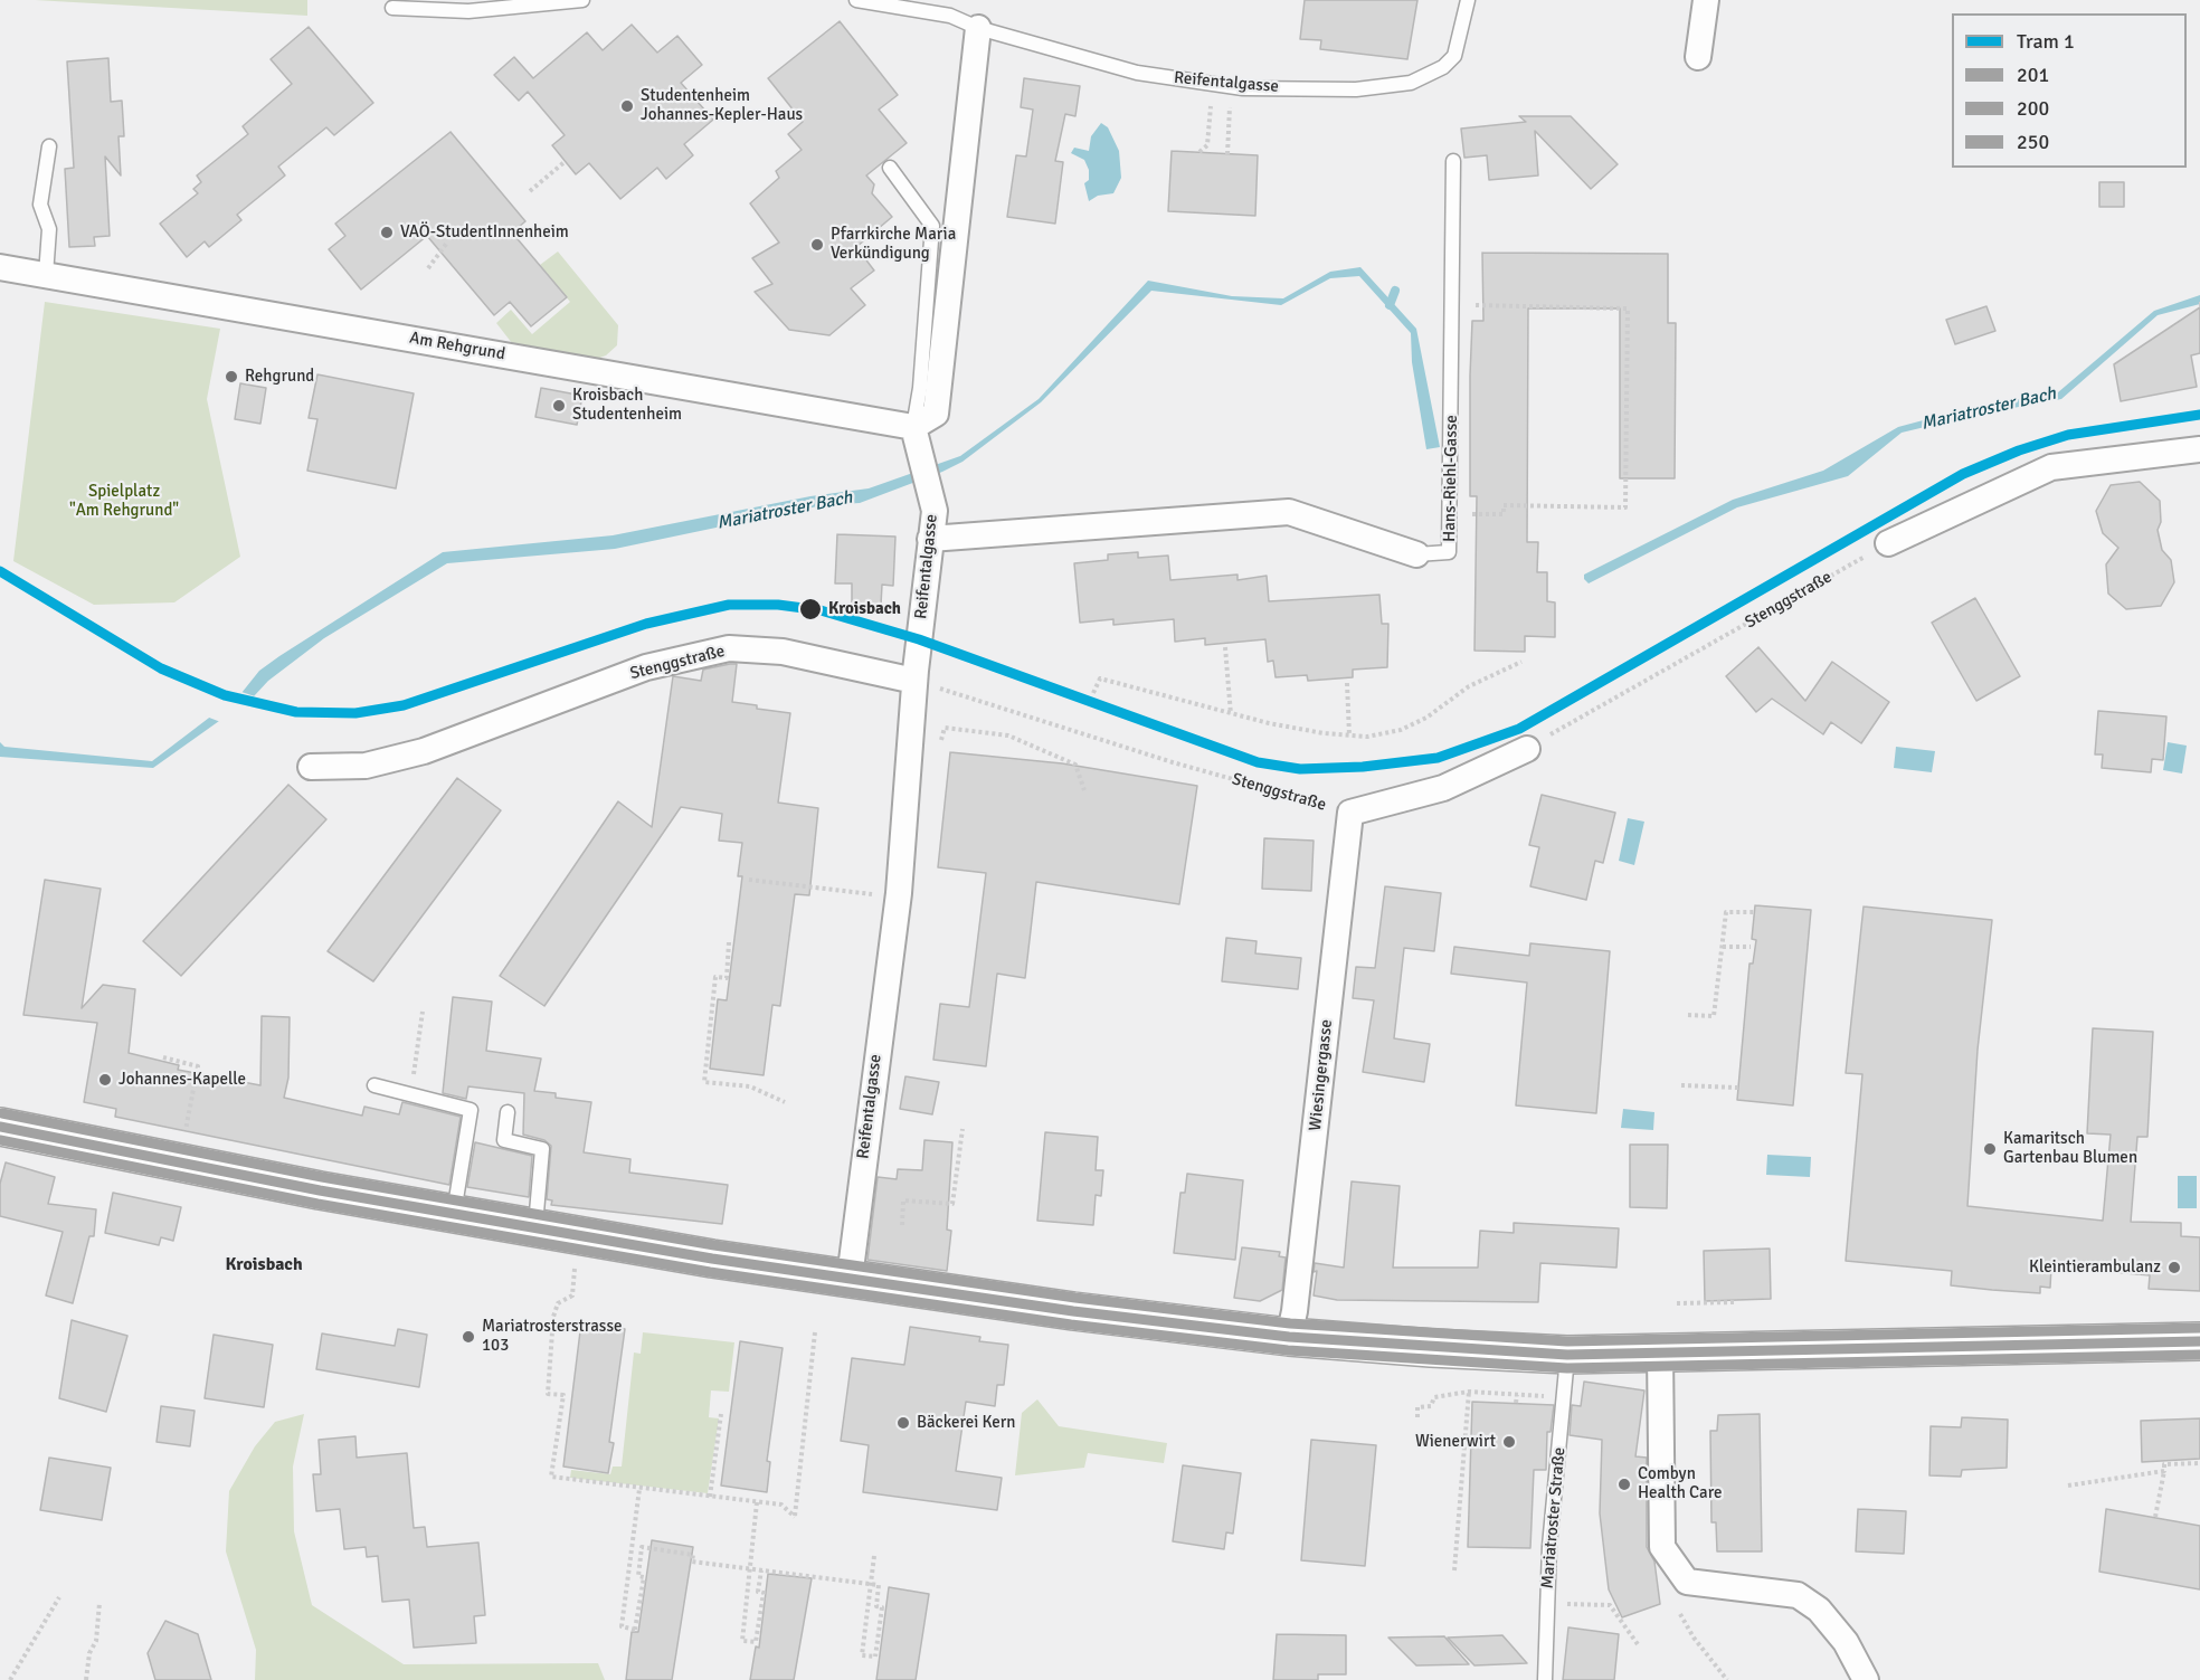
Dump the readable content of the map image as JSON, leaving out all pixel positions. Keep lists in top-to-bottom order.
{
  "streets": {
    "street": [
      "Reifentalgasse",
      "Am Rehgrund",
      "Hans-Riehl-Gasse",
      "Stenggstraße",
      "Wiesingergasse"
    ],
    "lane": ["Mariatroster Straße"]
  },
  "crossings": [
    ["Reifentalgasse", "Am Rehgrund"],
    ["Reifentalgasse", "Hans-Riehl-Gasse"],
    ["Reifentalgasse", "Stenggstraße"],
    ["Stenggstraße", "Wiesingergasse"]
  ],
  "districts": ["Kroisbach"],
  "water": ["Mariatroster Bach"],
  "parks": ["Spielplatz \"Am Rehgrund\""],
  "places": [
    "Studentenheim Johannes-Kepler-Haus",
    "VAÖ-StudentInnenheim",
    "Pfarrkirche Maria Verkündigung",
    "Rehgrund",
    "Kroisbach Studentenheim",
    "Kroisbach",
    "Johannes-Kapelle",
    "Kamaritsch Gartenbau Blumen",
    "Kleintierambulanz",
    "Mariatrosterstrasse 103",
    "Bäckerei Kern",
    "Wienerwirt",
    "Combyn Health Care"
  ],
  "lines": [
    "tram line 1",
    "transit line 250",
    "transit line 201",
    "transit line 200"
  ],
  "legend": [
    "Tram 1",
    "201",
    "200",
    "250"
  ]
}
